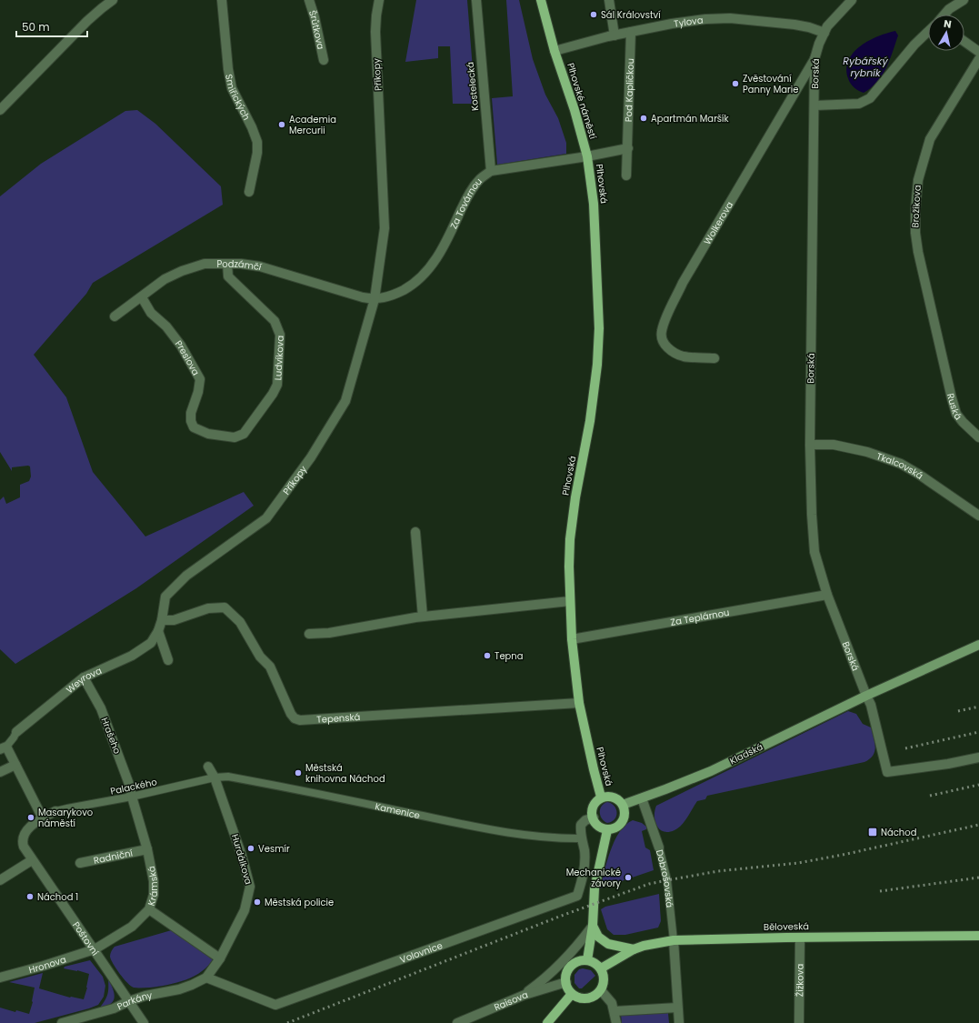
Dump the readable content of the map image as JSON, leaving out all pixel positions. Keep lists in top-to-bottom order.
{
  "streets": {
    "main road": [
      "Plhovské náměstí",
      "Plhovská",
      "Kladská",
      "Běloveská"
    ],
    "street": [
      "Tylova",
      "Šrůtkova",
      "Borská",
      "Příkopy",
      "Kostelecká",
      "Pod Kapličkou",
      "Smiřických",
      "Za Továrnou",
      "Brožíkova",
      "Wolkerova",
      "Podzámčí",
      "Preslova",
      "Ludvíkova",
      "Ruská",
      "Tkalcovská",
      "Za Teplárnou",
      "Weyrova",
      "Tepenská",
      "Hrašeho",
      "Palackého",
      "Kamenice",
      "Radniční",
      "Hurdálkova",
      "Dobrošovská",
      "Krámská",
      "Poštovní",
      "Volovnice",
      "Hronova",
      "Žižkova",
      "Raisova",
      "Parkány"
    ]
  },
  "crossings": [
    ["Tylova", "Borská"],
    ["Tylova", "Pod Kapličkou"],
    ["Tylova", "Plhovské náměstí"],
    ["Borská", "Wolkerova"],
    ["Borská", "Tkalcovská"],
    ["Borská", "Za Teplárnou"],
    ["Borská", "Kladská"],
    ["Příkopy", "Za Továrnou"],
    ["Příkopy", "Podzámčí"],
    ["Příkopy", "Weyrova"],
    ["Příkopy", "Tepenská"],
    ["Kostelecká", "Za Továrnou"],
    ["Plhovské náměstí", "Plhovská"],
    ["Plhovské náměstí", "Za Továrnou"],
    ["Plhovská", "Za Továrnou"],
    ["Plhovská", "Za Teplárnou"],
    ["Plhovská", "Tepenská"],
    ["Plhovská", "Kladská"],
    ["Za Továrnou", "Podzámčí"],
    ["Brožíkova", "Ruská"],
    ["Podzámčí", "Preslova"],
    ["Podzámčí", "Ludvíkova"],
    ["Preslova", "Ludvíkova"],
    ["Weyrova", "Tepenská"],
    ["Weyrova", "Hrašeho"],
    ["Hrašeho", "Palackého"],
    ["Hrašeho", "Krámská"],
    ["Kladská", "Dobrošovská"],
    ["Palackého", "Kamenice"],
    ["Palackého", "Hurdálkova"],
    ["Palackého", "Krámská"],
    ["Kamenice", "Hurdálkova"],
    ["Kamenice", "Volovnice"],
    ["Radniční", "Krámská"],
    ["Hurdálkova", "Volovnice"],
    ["Hurdálkova", "Parkány"],
    ["Dobrošovská", "Běloveská"],
    ["Krámská", "Poštovní"],
    ["Krámská", "Hronova"],
    ["Běloveská", "Žižkova"],
    ["Běloveská", "Raisova"],
    ["Poštovní", "Hronova"],
    ["Poštovní", "Parkány"],
    ["Volovnice", "Parkány"]
  ],
  "water": ["Rybářský rybník"],
  "places": {
    "other": [
      "Sál Království",
      "Zvěstování Panny Marie",
      "Apartmán Maršík",
      "Academia Mercurii",
      "Tepna",
      "Městská knihovna Náchod",
      "Masarykovo náměstí",
      "Vesmír",
      "Mechanické závory",
      "Náchod 1",
      "Městská policie"
    ],
    "transit": ["Náchod"]
  },
  "scale_bar": "50 m",
  "north": "top"
}
